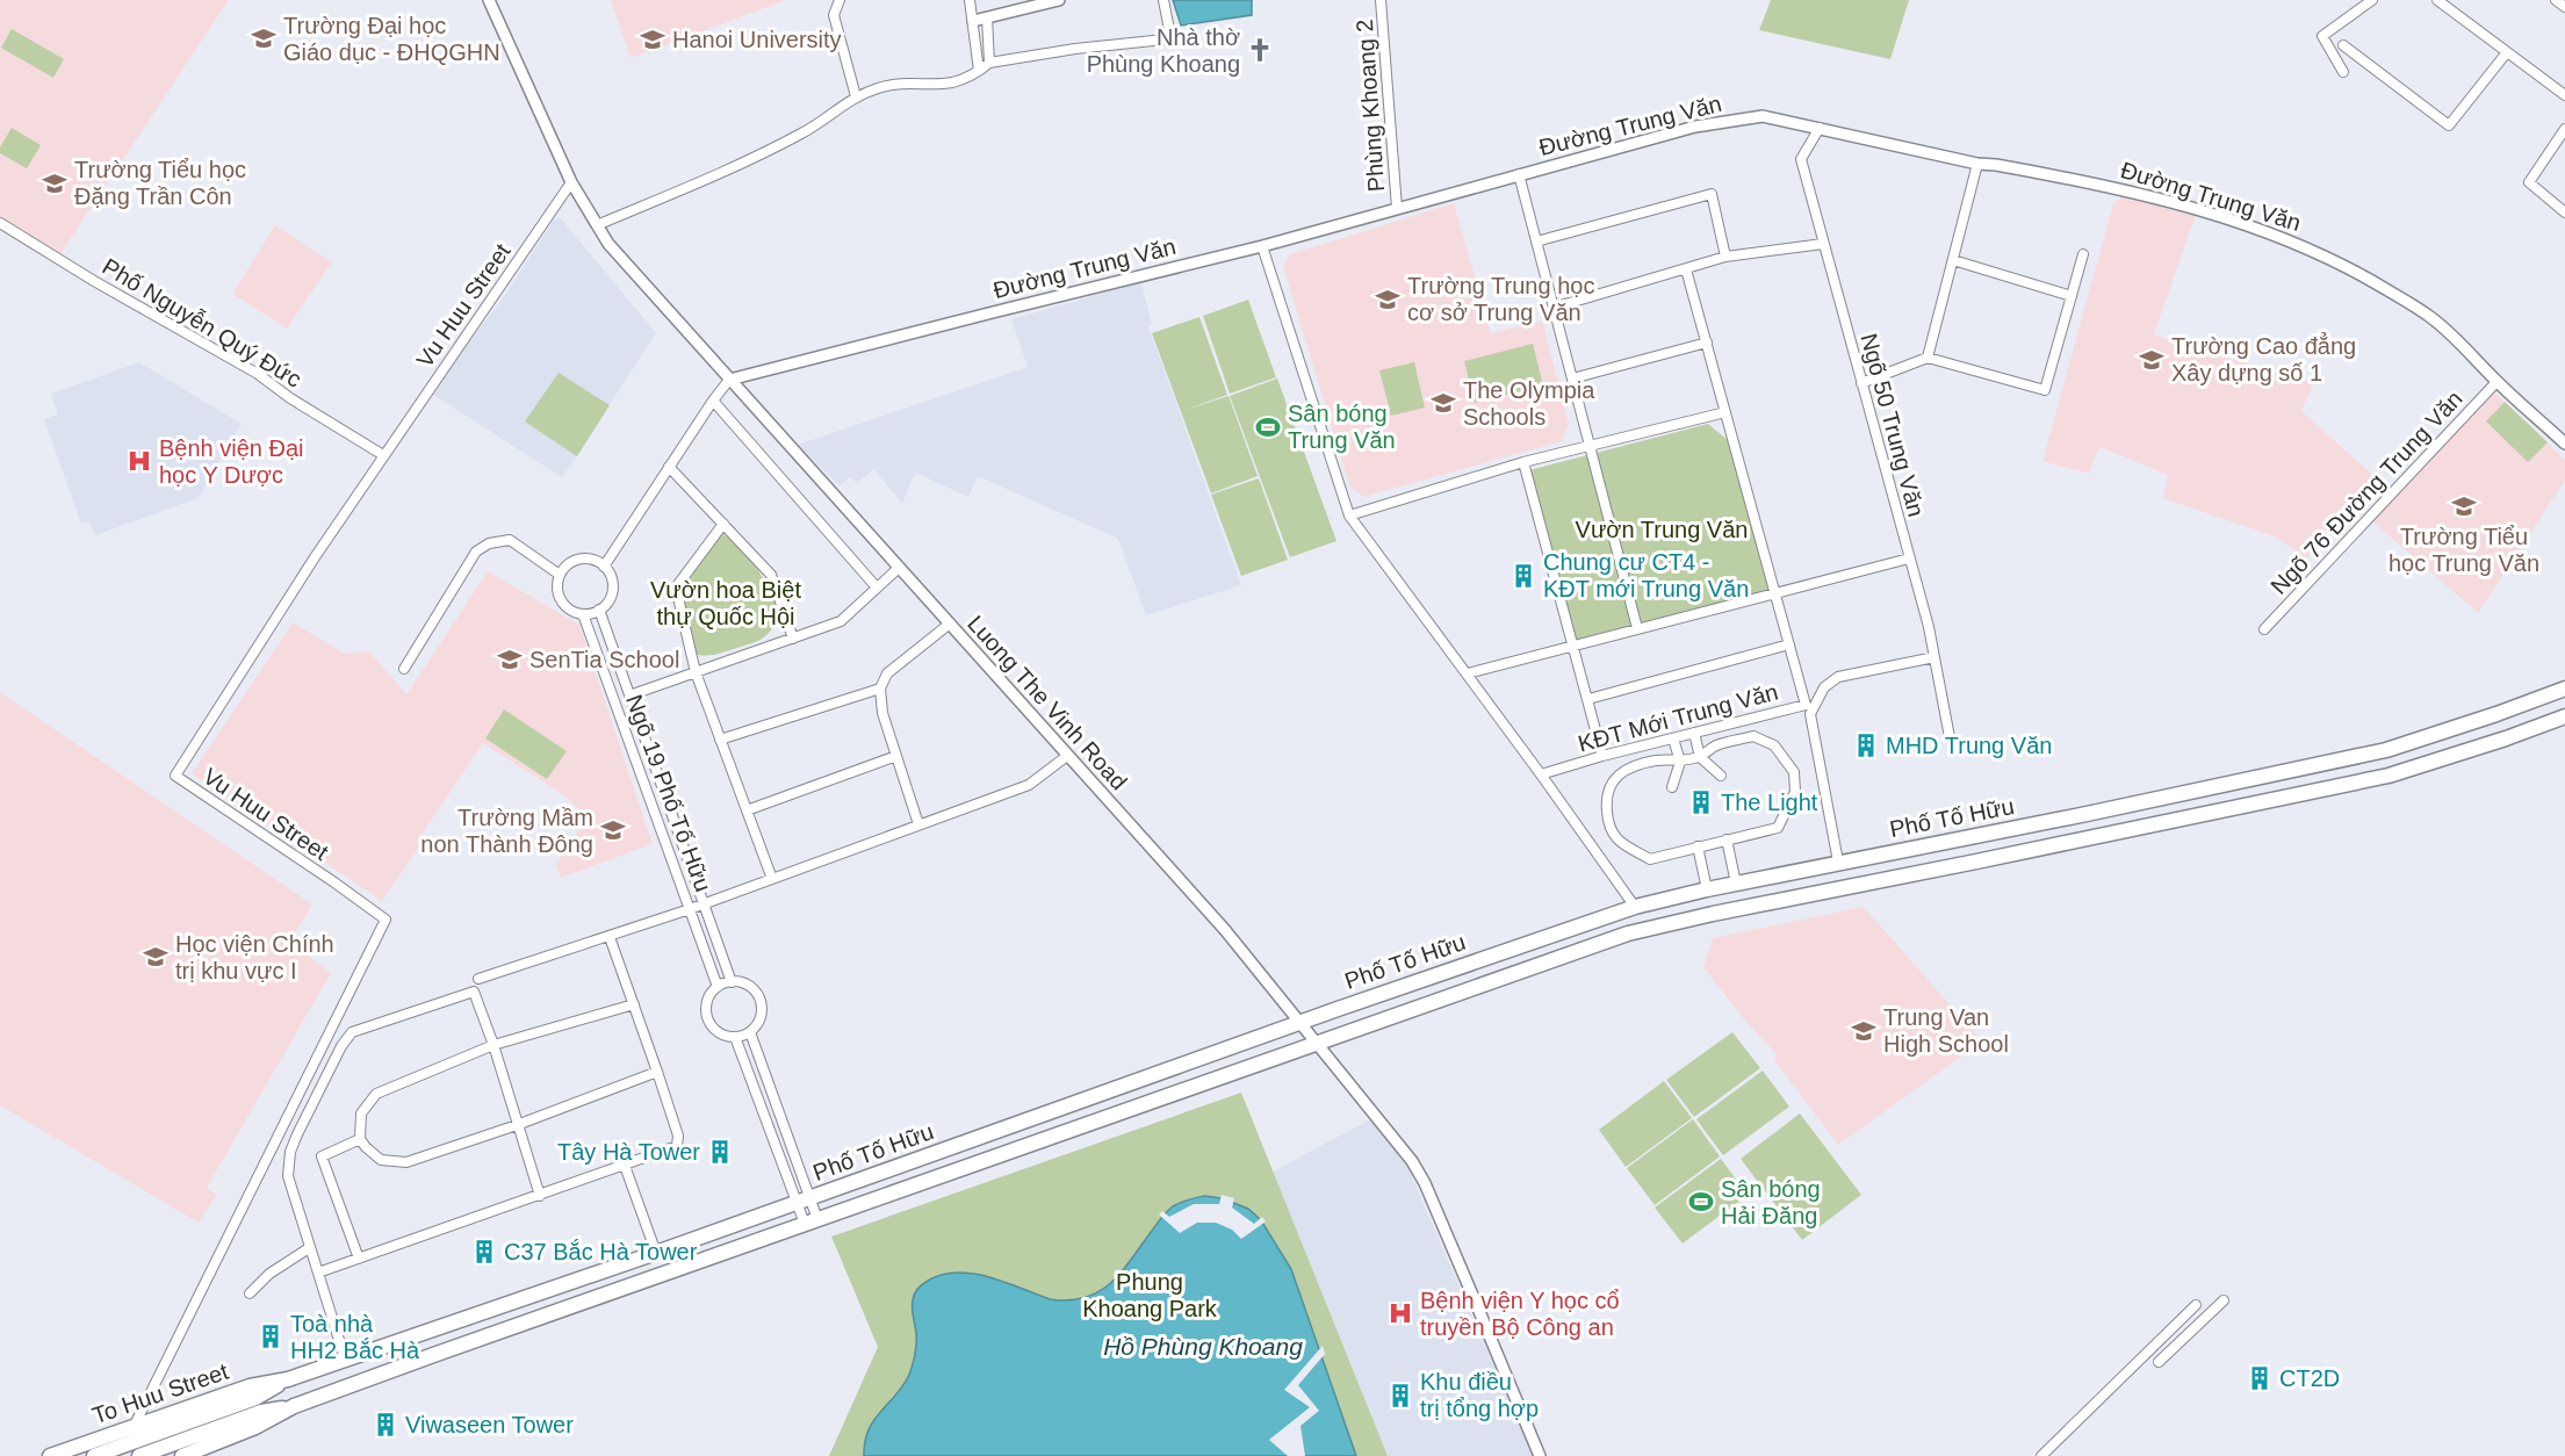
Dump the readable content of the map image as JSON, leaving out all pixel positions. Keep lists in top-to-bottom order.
{
  "streets": {
    "main road": ["Phố Tố Hữu", "To Huu Street"],
    "street": [
      "Phùng Khoang 2",
      "Đường Trung Văn",
      "Vu Huu Street",
      "Phố Nguyễn Quý Đức",
      "Ngõ 50 Trung Văn",
      "Ngõ 76 Đường Trung Văn",
      "Luong The Vinh Road",
      "KĐT Mới Trung Văn",
      "Ngõ 19 Phố Tố Hữu"
    ]
  },
  "crossings": [
    ["Phùng Khoang 2", "Đường Trung Văn"],
    ["Đường Trung Văn", "Ngõ 50 Trung Văn"],
    ["Đường Trung Văn", "Ngõ 76 Đường Trung Văn"],
    ["Đường Trung Văn", "Luong The Vinh Road"],
    ["Vu Huu Street", "Phố Nguyễn Quý Đức"],
    ["Vu Huu Street", "Luong The Vinh Road"],
    ["Vu Huu Street", "To Huu Street"],
    ["Luong The Vinh Road", "Phố Tố Hữu"],
    ["Phố Tố Hữu", "To Huu Street"]
  ],
  "water": ["Hồ Phùng Khoang"],
  "parks": ["Vườn Trung Văn", "Vườn hoa Biệt thự Quốc Hội", "Phung Khoang Park"],
  "places": {
    "school or university": [
      "Trường Đại học Giáo dục - ĐHQGHN",
      "Hanoi University",
      "Trường Tiểu học Đặng Trần Côn",
      "Trường Trung học cơ sở Trung Văn",
      "Trường Cao đẳng Xây dựng số 1",
      "The Olympia Schools",
      "Trường Tiểu học Trung Văn",
      "SenTia School",
      "Trường Mầm non Thành Đông",
      "Học viện Chính trị khu vực I",
      "Trung Van High School"
    ],
    "church": ["Nhà thờ Phùng Khoang"],
    "sports": ["Sân bóng Trung Văn", "Sân bóng Hải Đăng"],
    "hospital": ["Bệnh viện Đại học Y Dược", "Bệnh viện Y học cổ truyền Bộ Công an"],
    "building": [
      "Chung cư CT4 - KĐT mới Trung Văn",
      "MHD Trung Văn",
      "The Light",
      "Tây Hà Tower",
      "C37 Bắc Hà Tower",
      "Toà nhà HH2 Bắc Hà",
      "CT2D",
      "Khu điều trị tổng hợp",
      "Viwaseen Tower"
    ]
  }
}
